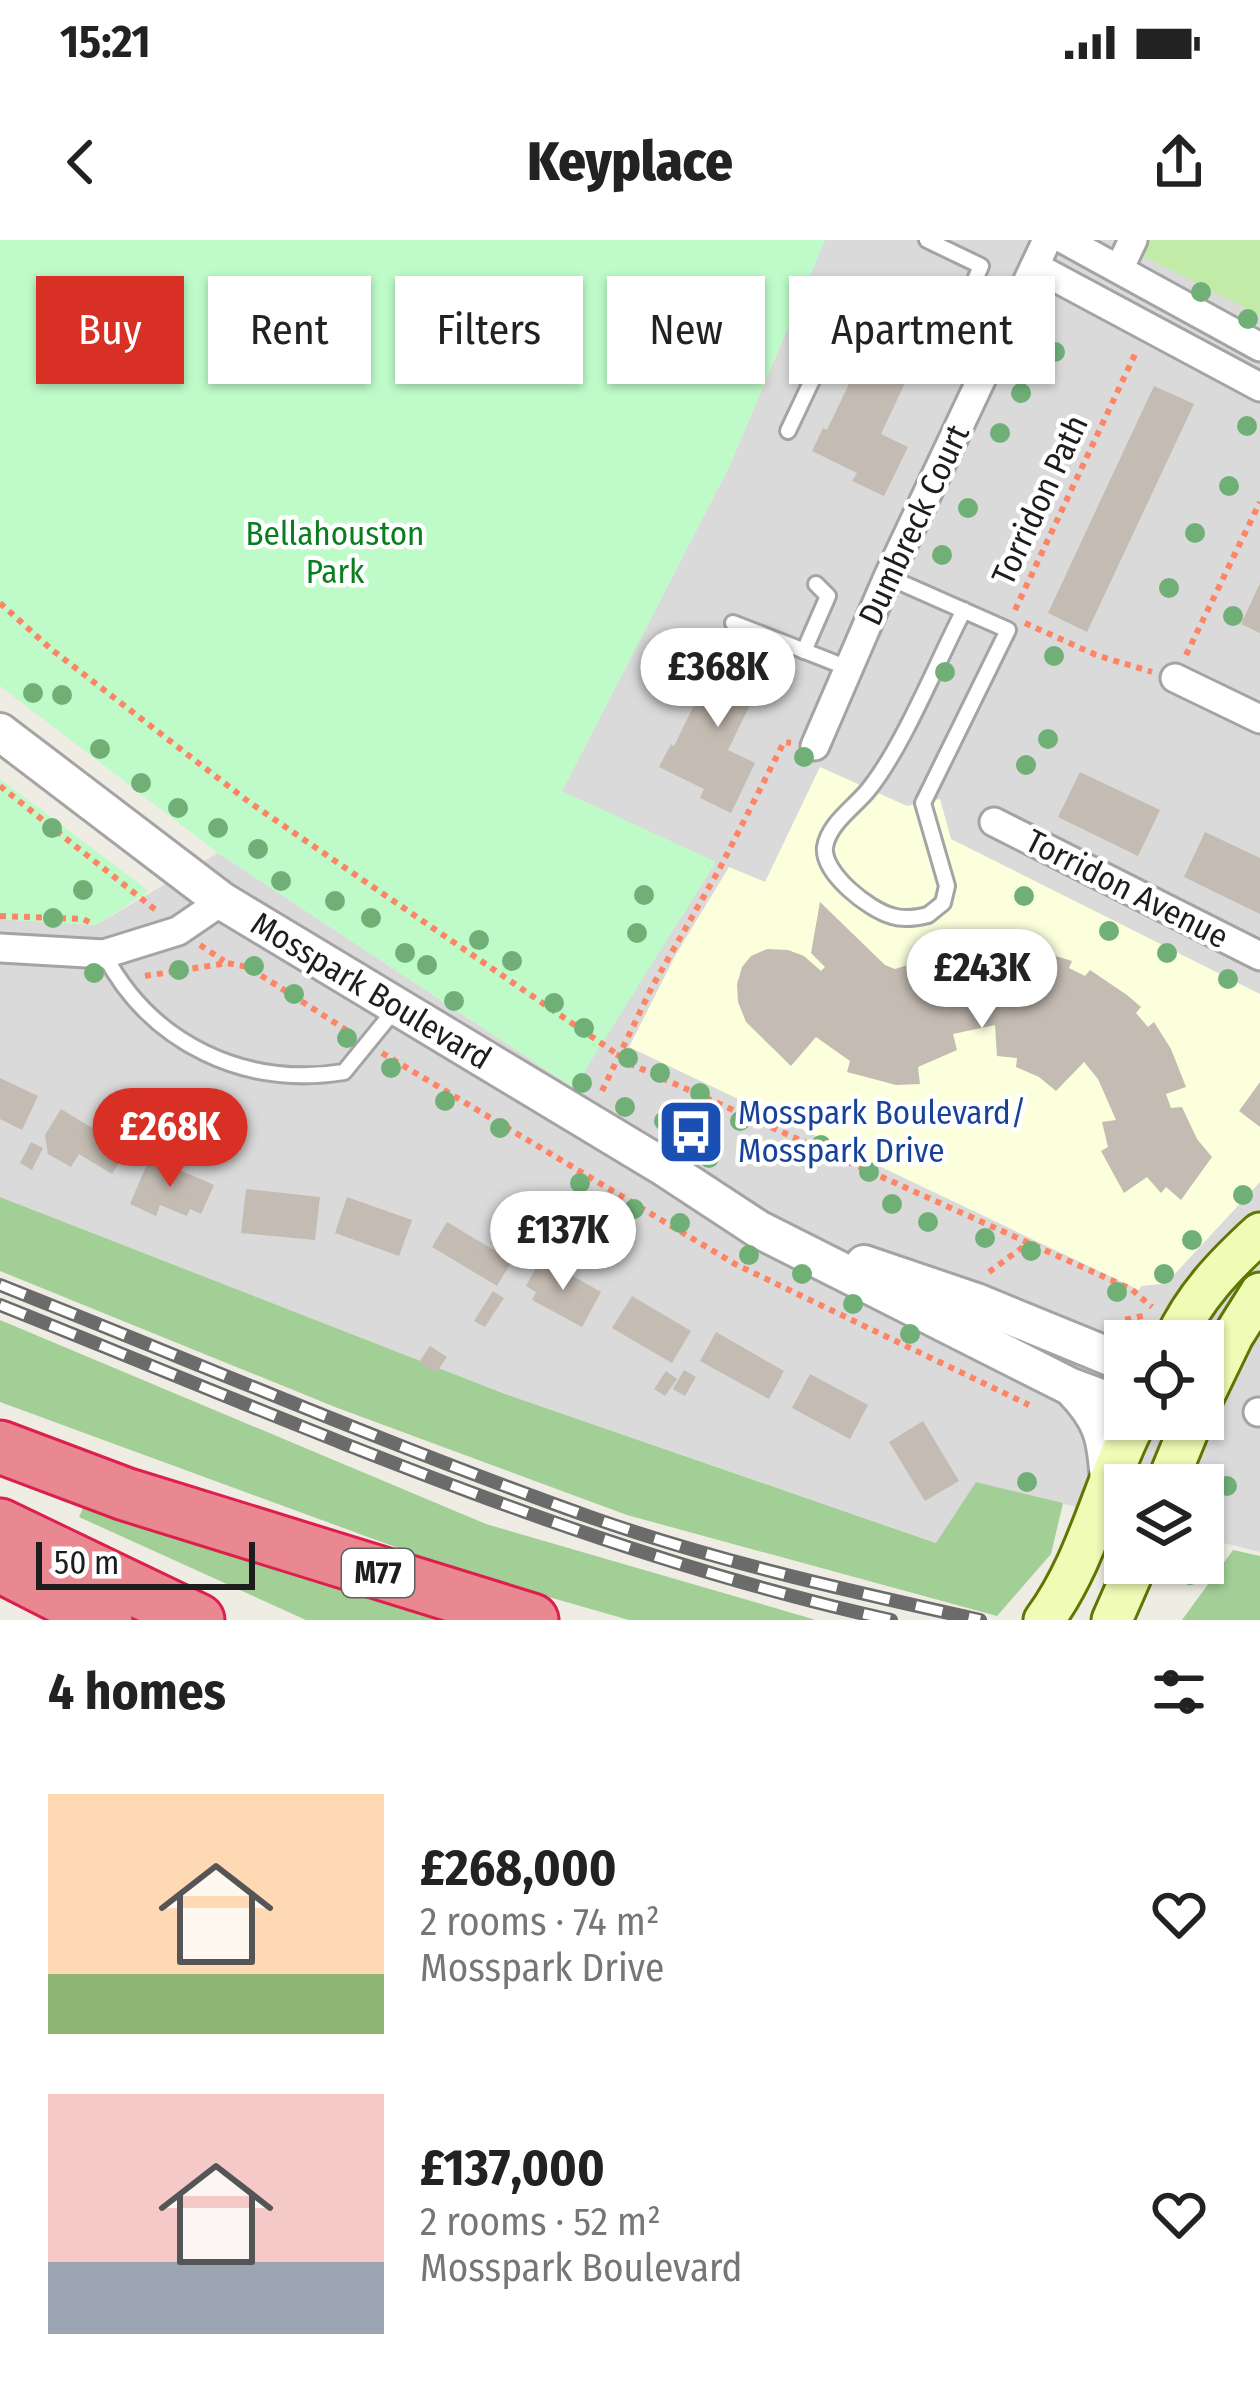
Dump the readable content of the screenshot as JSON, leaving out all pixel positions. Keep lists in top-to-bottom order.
{
  "streets": {
    "highway": ["M77"],
    "street": ["Dumbreck Court", "Torridon Avenue", "Mosspark Boulevard"],
    "path": ["Torridon Path"]
  },
  "parks": ["Bellahouston Park"],
  "places": {
    "bus stop": ["Mosspark Boulevard/ Mosspark Drive"]
  },
  "scale_bar": "50 m",
  "page": {
    "status": "15:21",
    "header": "Keyplace",
    "chip": [
      "Buy",
      "Rent",
      "Filters",
      "New",
      "Apartment"
    ],
    "price": [
      "£368K",
      "£243K",
      "£268K",
      "£137K"
    ],
    "scale": "50 m",
    "heading": "4 homes",
    "list": [
      {
        "name": "£268,000",
        "note": "2 rooms · 74 m² · Mosspark Drive"
      },
      {
        "name": "£137,000",
        "note": "2 rooms · 52 m² · Mosspark Boulevard"
      }
    ]
  }
}
